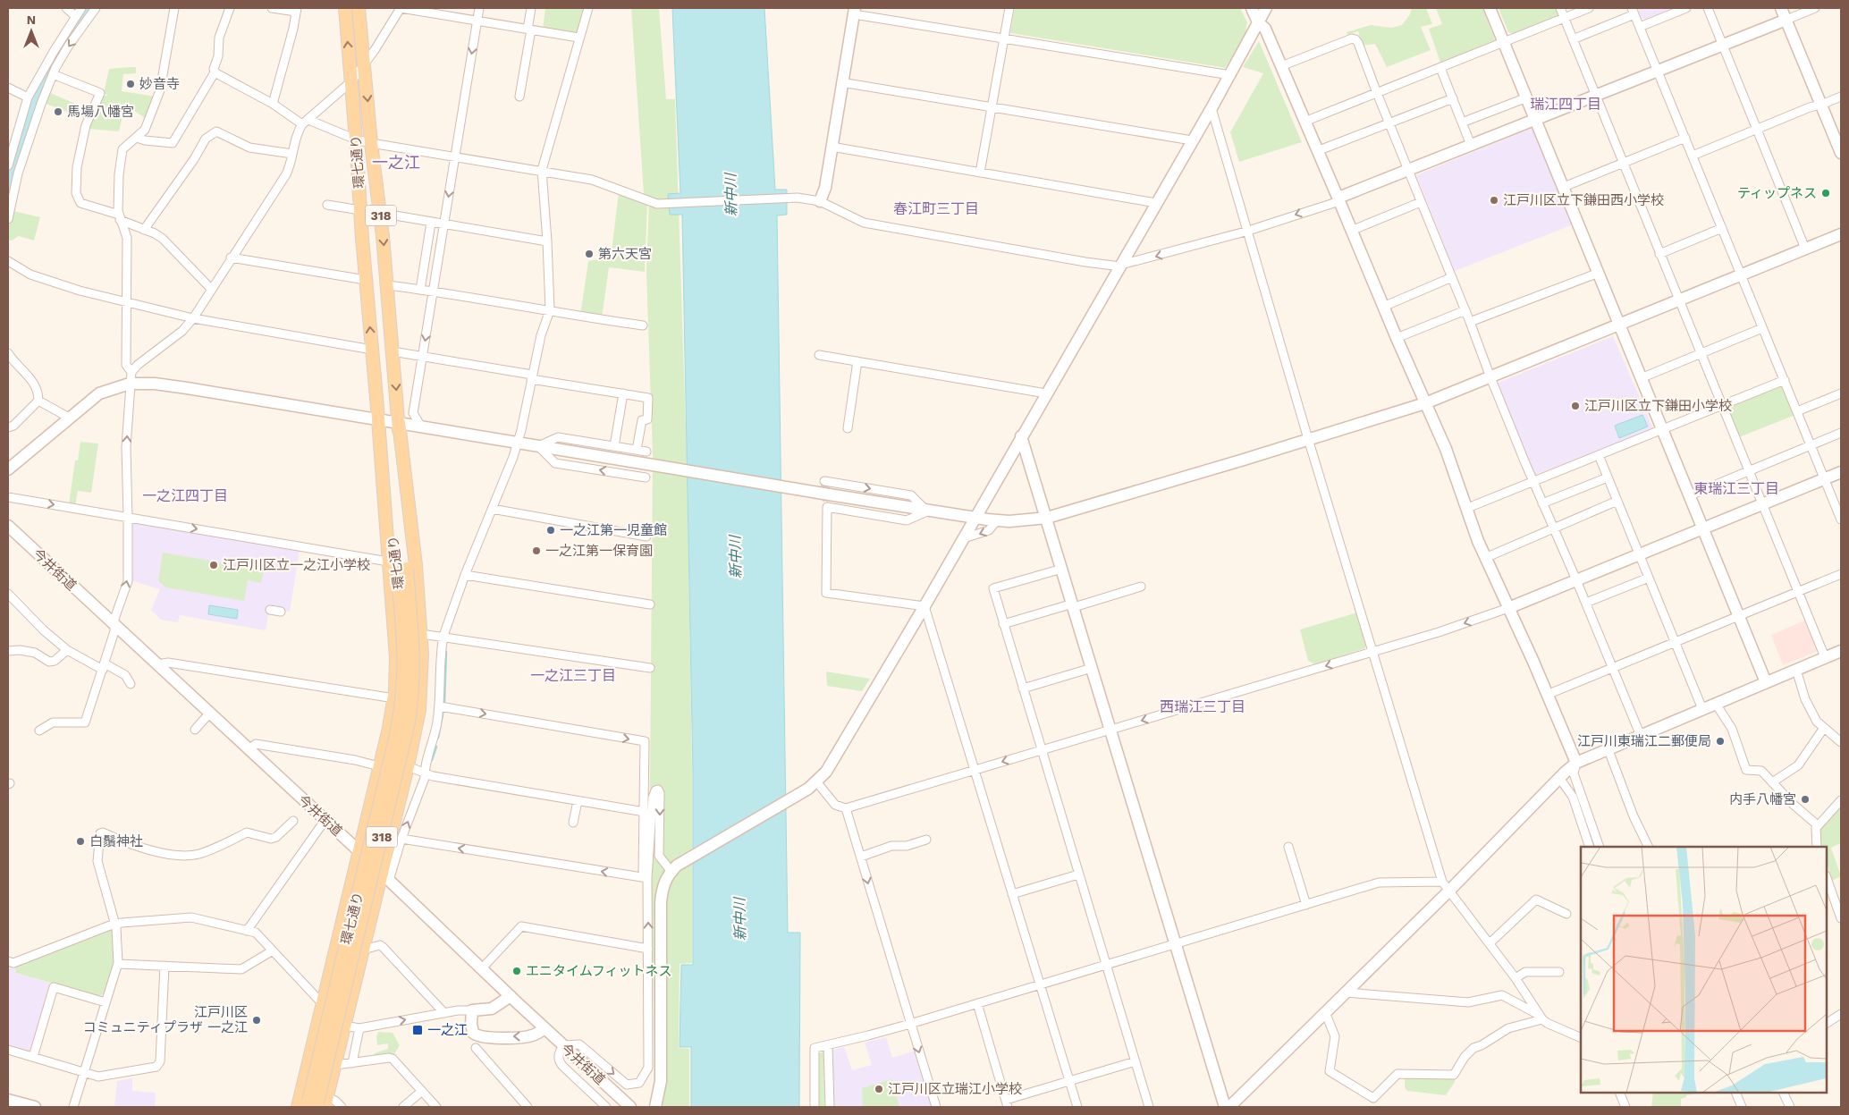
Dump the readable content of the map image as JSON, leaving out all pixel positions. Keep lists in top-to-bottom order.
{
  "streets": {
    "main road": ["環七通り", "318"],
    "street": ["今井街道"]
  },
  "districts": [
    "瑞江四丁目",
    "一之江",
    "春江町三丁目",
    "東瑞江三丁目",
    "一之江四丁目",
    "一之江三丁目",
    "西瑞江三丁目"
  ],
  "water": ["新中川"],
  "places": {
    "other": [
      "妙音寺",
      "馬場八幡宮",
      "ティップネス",
      "江戸川区立下鎌田西小学校",
      "第六天宮",
      "江戸川区立下鎌田小学校",
      "一之江第一児童館",
      "一之江第一保育園",
      "江戸川区立一之江小学校",
      "江戸川東瑞江二郵便局",
      "内手八幡宮",
      "白鬚神社",
      "エニタイムフィットネス",
      "江戸川区 コミュニティプラザ 一之江",
      "江戸川区立瑞江小学校"
    ],
    "transit": ["一之江"]
  },
  "north": "top"
}
